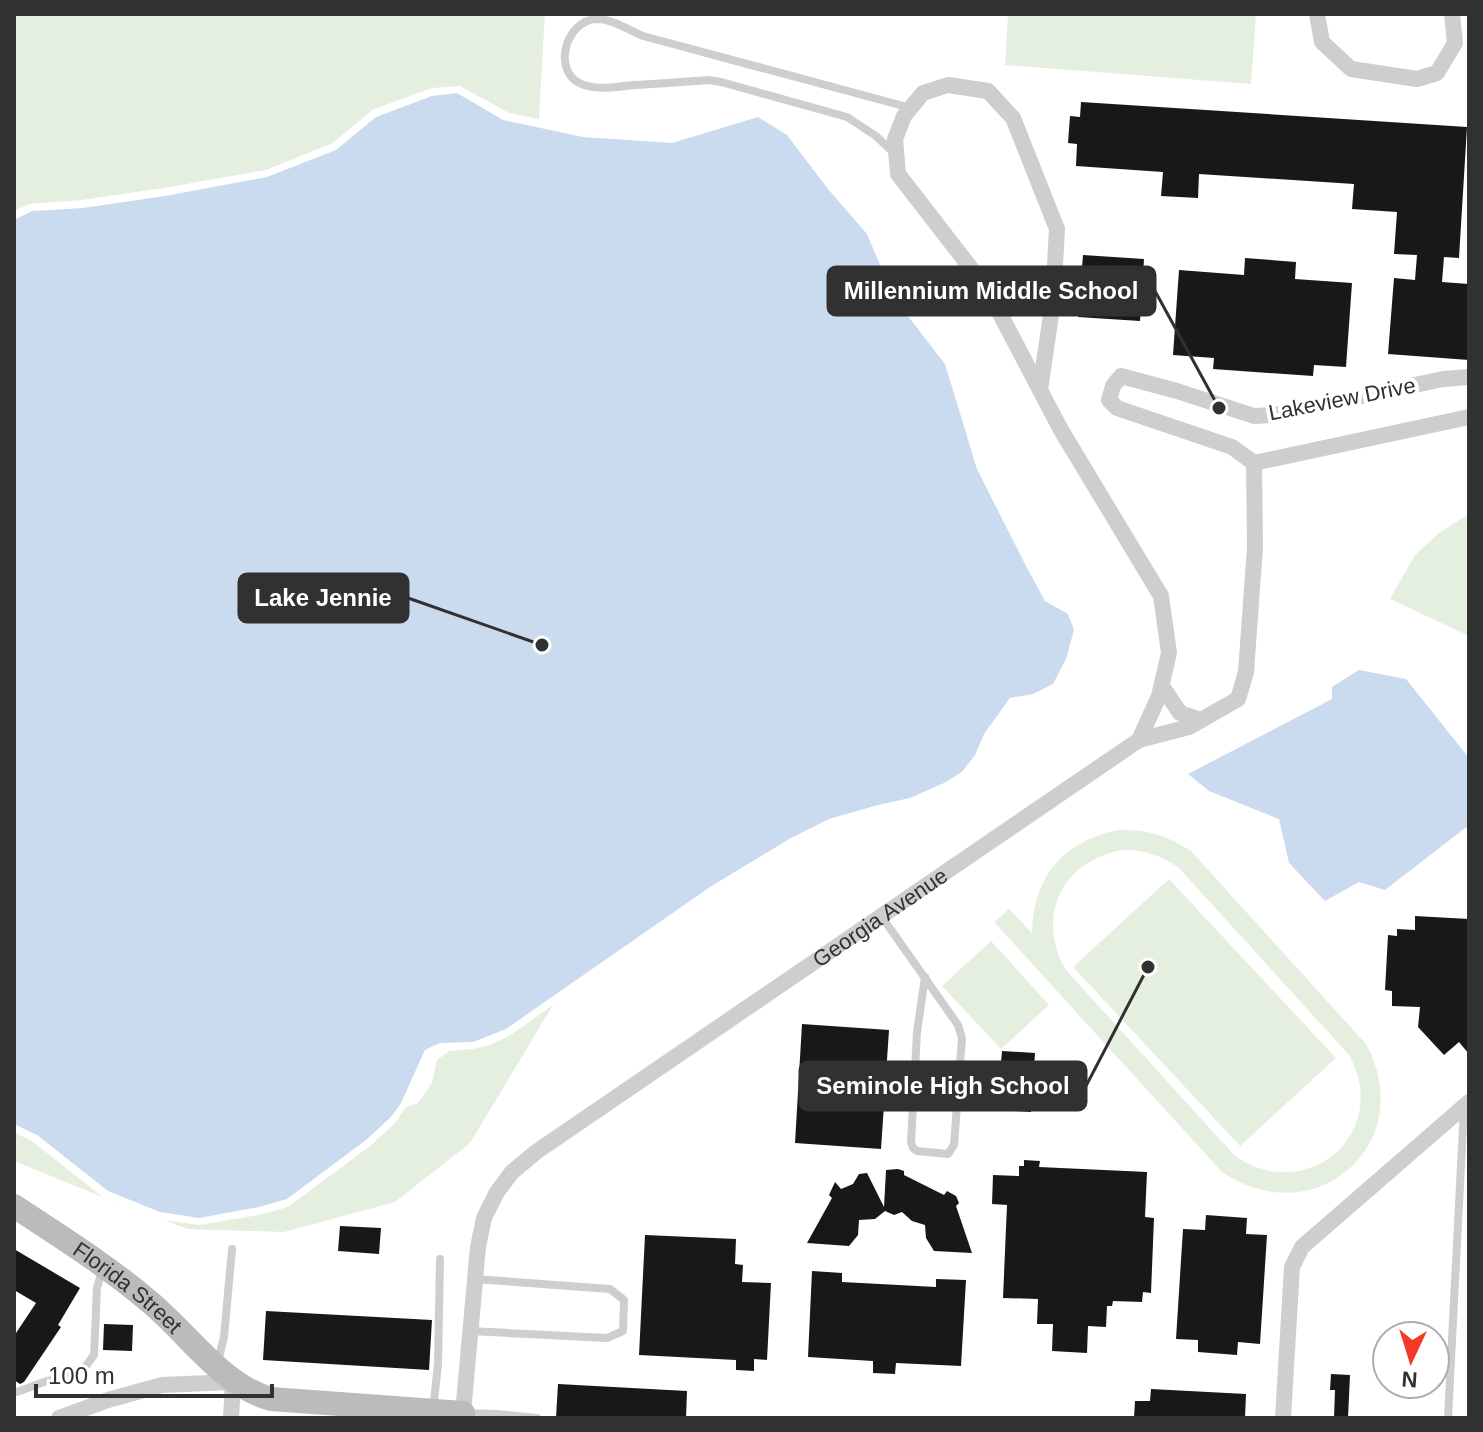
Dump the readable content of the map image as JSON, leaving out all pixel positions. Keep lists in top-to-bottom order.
{
  "streets": {
    "street": ["Lakeview Drive", "Georgia Avenue", "Florida Street"]
  },
  "crossings": [
    ["Georgia Avenue", "Florida Street"]
  ],
  "places": ["Millennium Middle School", "Lake Jennie", "Seminole High School"],
  "scale_bar": "100 m",
  "north": "bottom"
}
